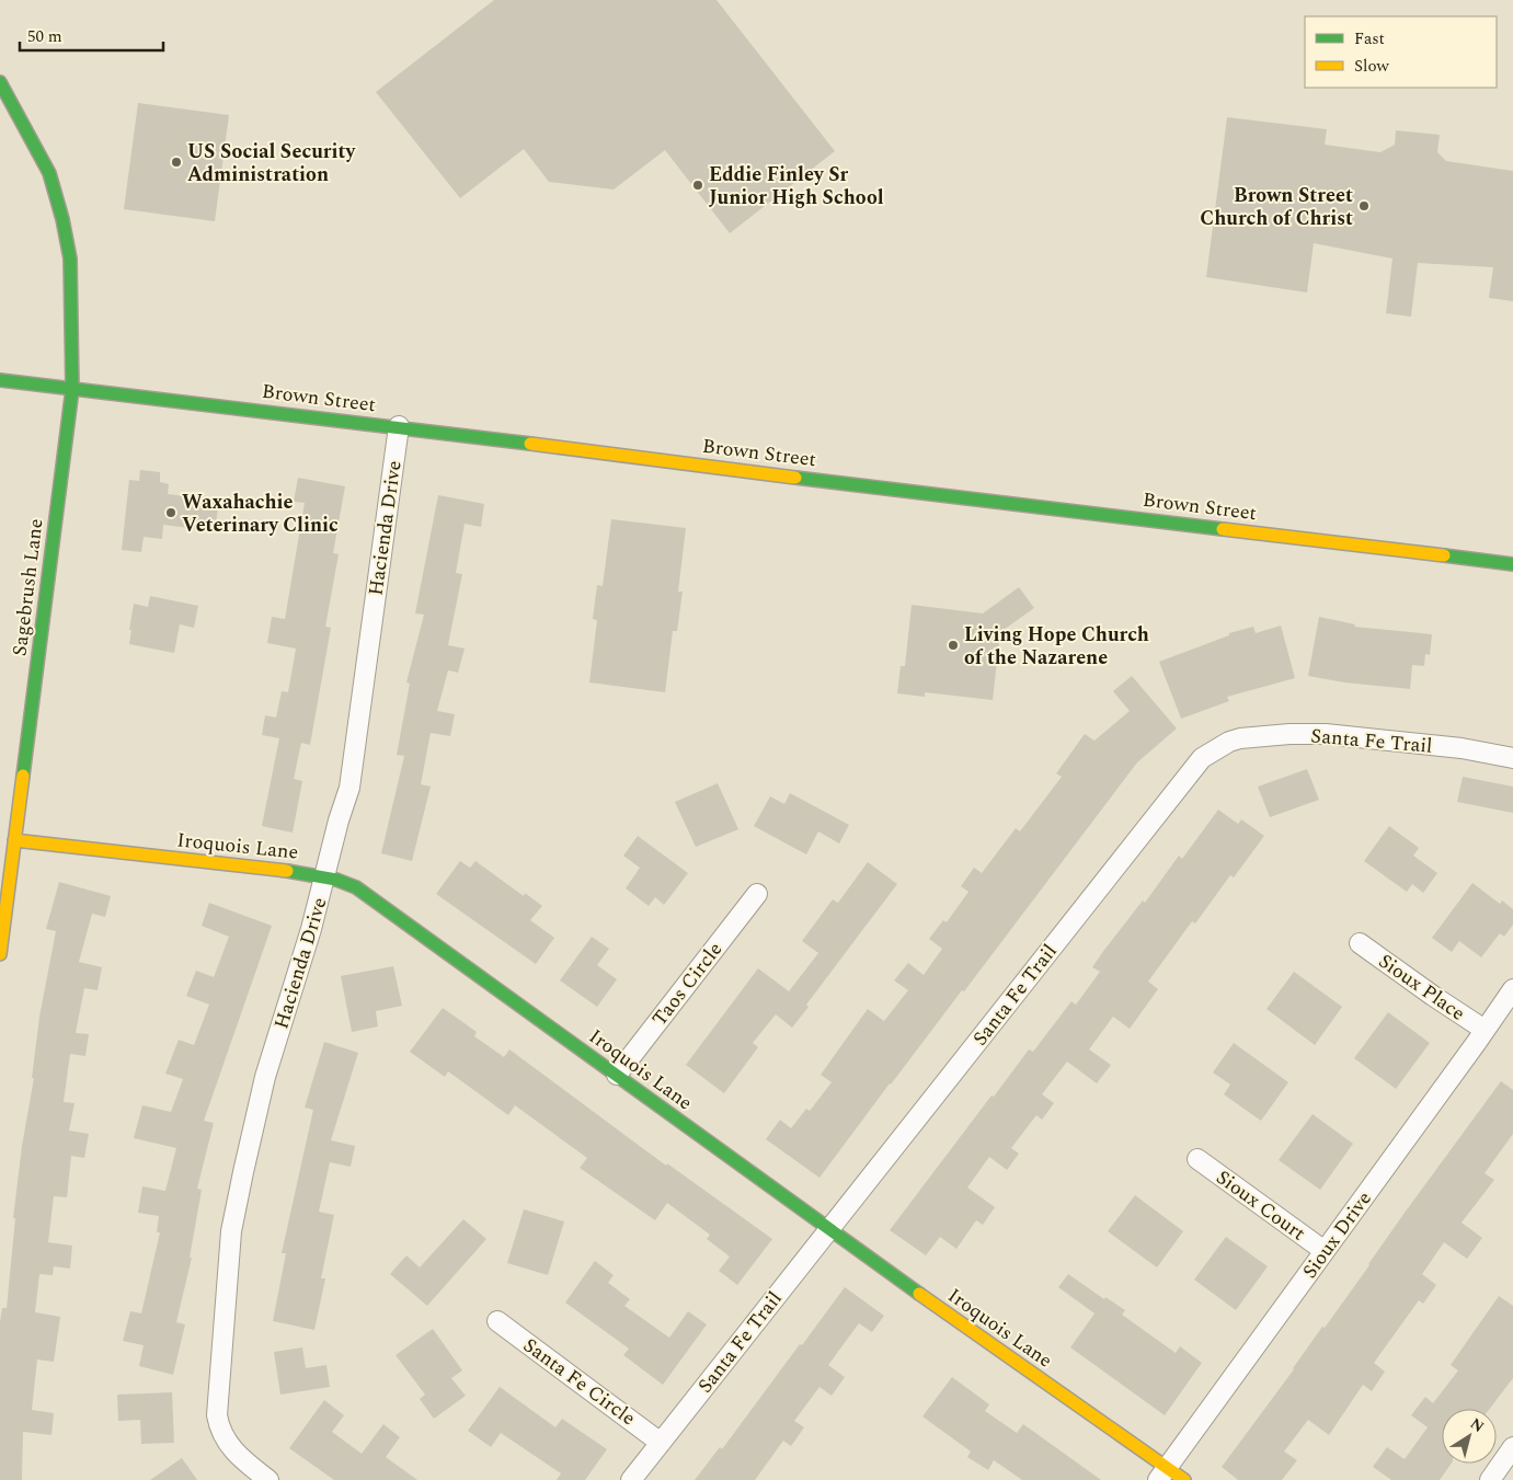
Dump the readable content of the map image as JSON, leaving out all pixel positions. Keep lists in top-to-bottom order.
{
  "streets": {
    "street": [
      "Brown Street",
      "Hacienda Drive",
      "Sagebrush Lane",
      "Santa Fe Trail",
      "Iroquois Lane",
      "Taos Circle",
      "Sioux Place",
      "Sioux Court",
      "Sioux Drive",
      "Santa Fe Circle"
    ]
  },
  "crossings": [
    ["Brown Street", "Hacienda Drive"],
    ["Brown Street", "Sagebrush Lane"],
    ["Hacienda Drive", "Iroquois Lane"],
    ["Sagebrush Lane", "Iroquois Lane"],
    ["Santa Fe Trail", "Iroquois Lane"],
    ["Santa Fe Trail", "Santa Fe Circle"],
    ["Iroquois Lane", "Taos Circle"],
    ["Iroquois Lane", "Sioux Drive"],
    ["Sioux Place", "Sioux Drive"],
    ["Sioux Court", "Sioux Drive"]
  ],
  "places": [
    "US Social Security Administration",
    "Eddie Finley Sr Junior High School",
    "Brown Street Church of Christ",
    "Waxahachie Veterinary Clinic",
    "Living Hope Church of the Nazarene"
  ],
  "legend": ["Fast", "Slow"],
  "scale_bar": "50 m",
  "north": "top right"
}
